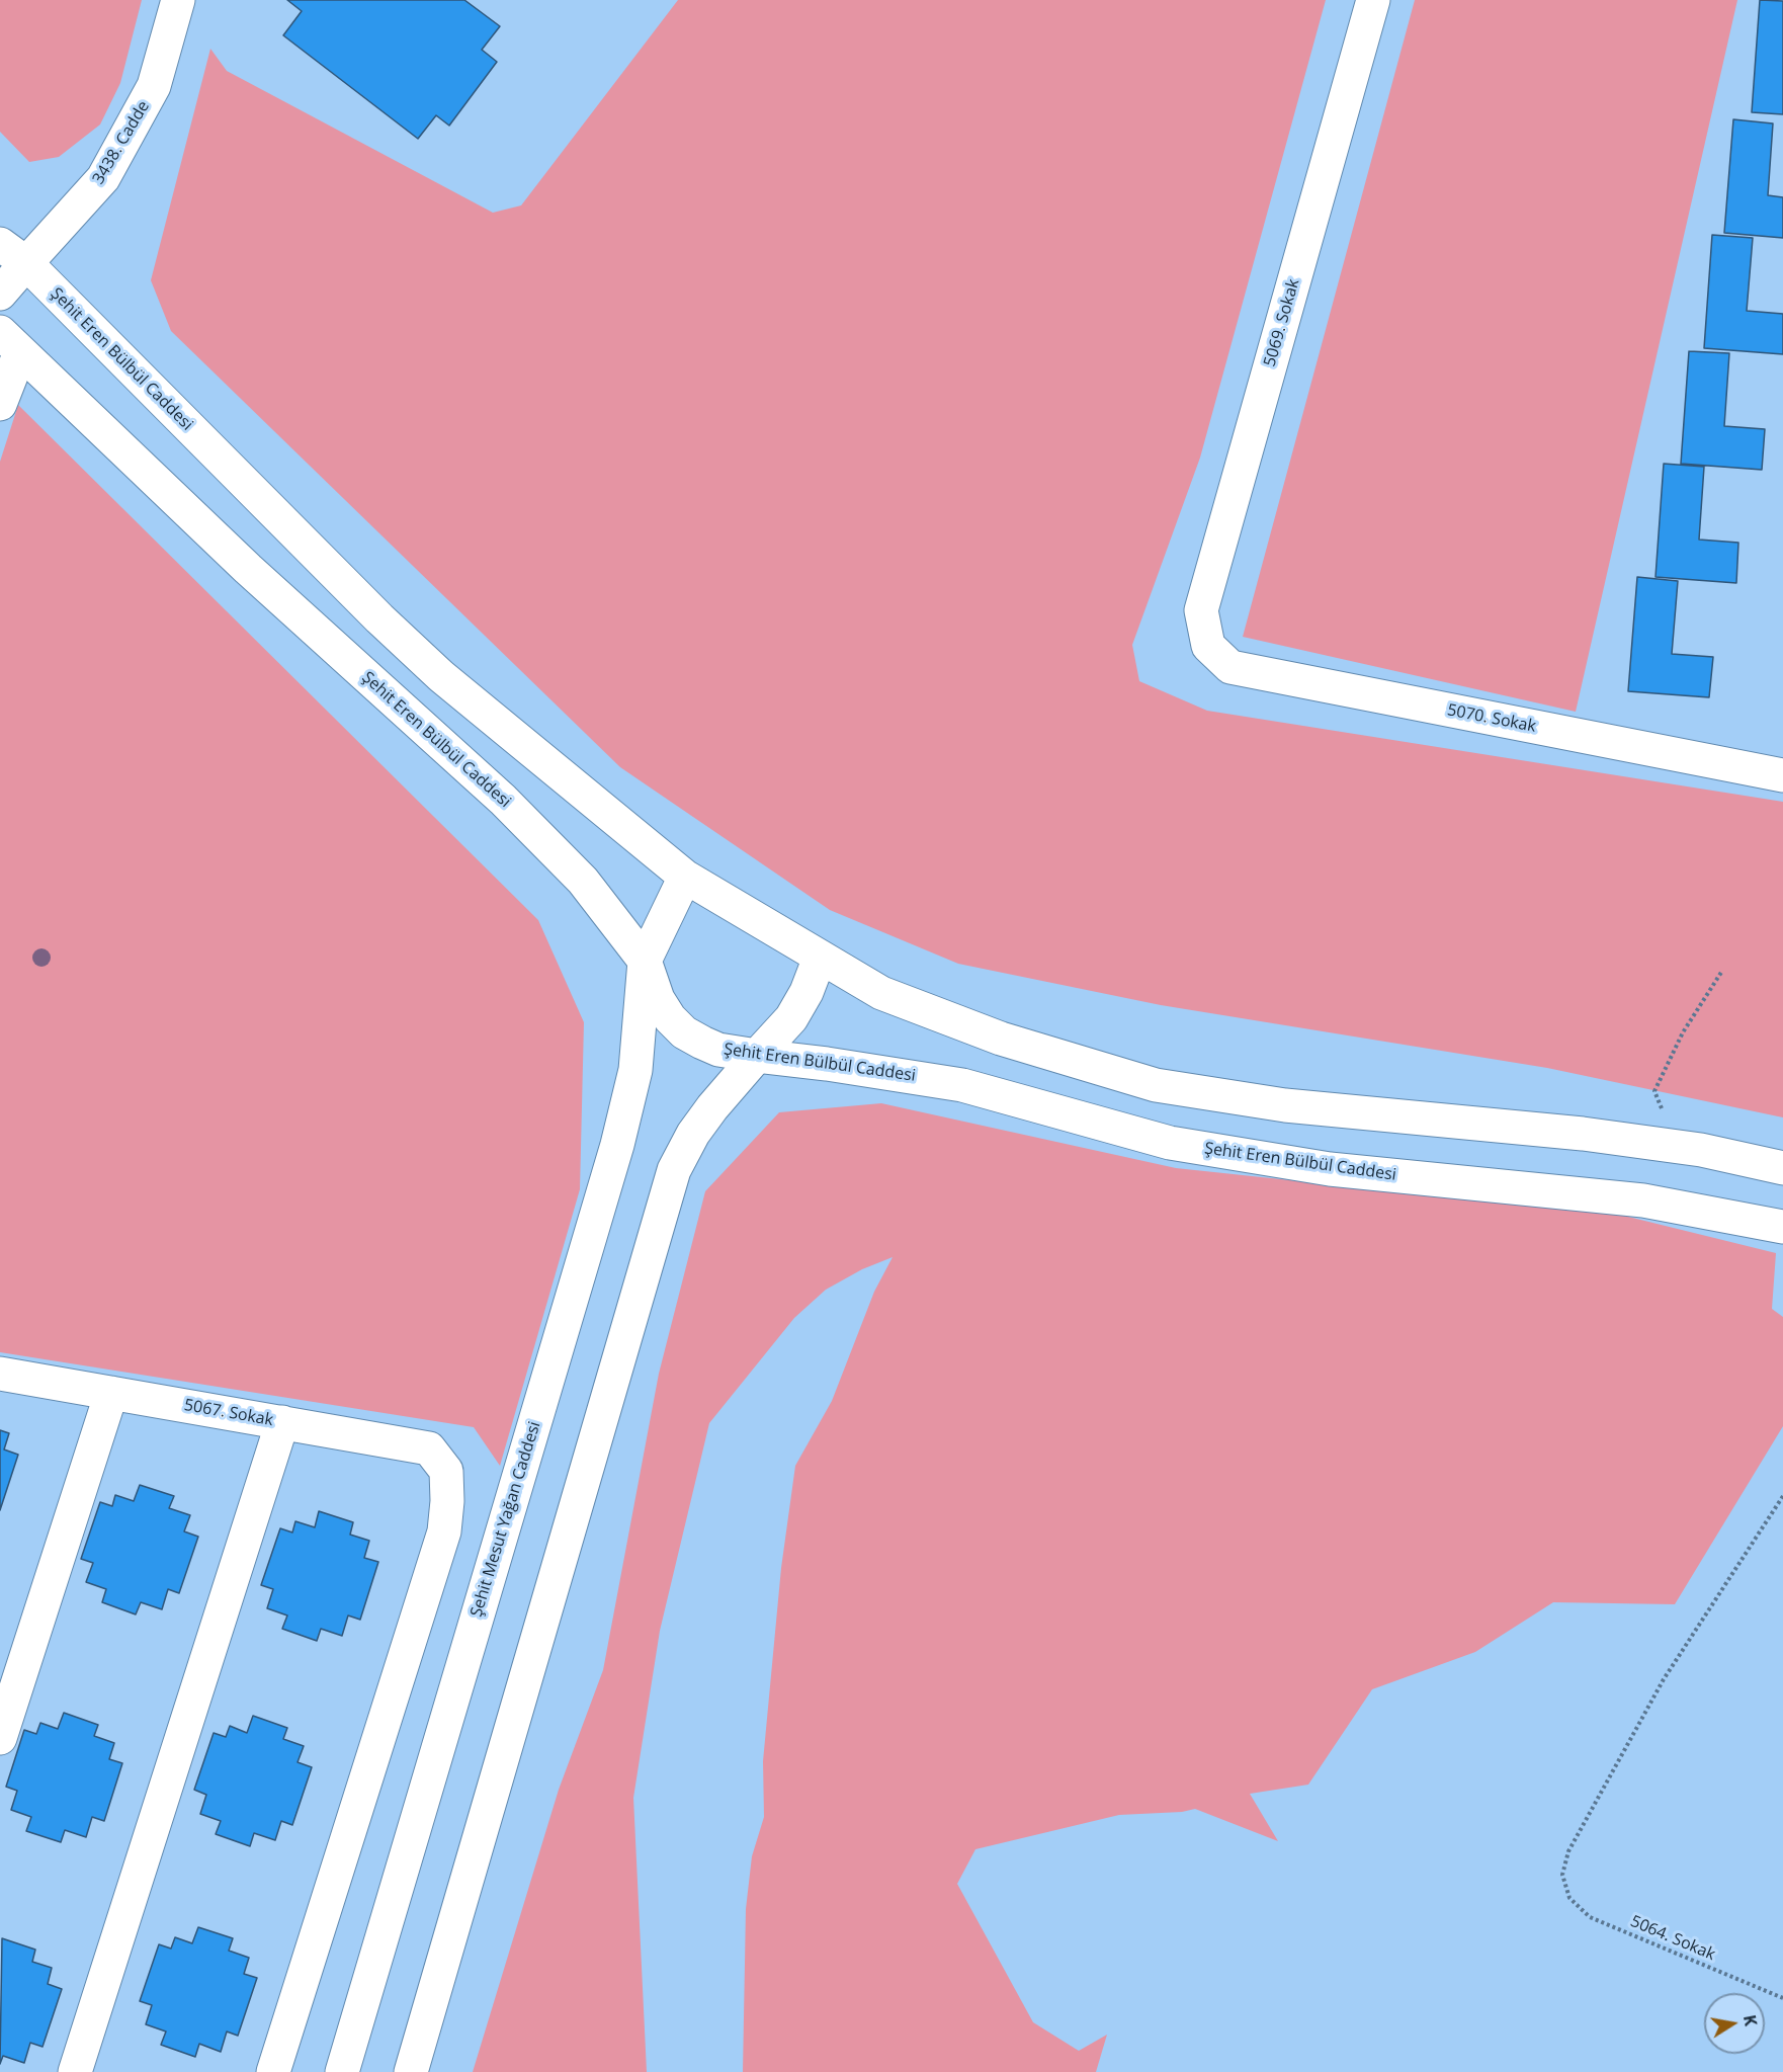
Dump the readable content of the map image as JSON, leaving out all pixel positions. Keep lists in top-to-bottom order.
{
  "streets": {
    "street": [
      "3438. Cadde",
      "5069. Sokak",
      "Şehit Eren Bülbül Caddesi",
      "5070. Sokak",
      "5067. Sokak",
      "Şehit Mesut Yağan Caddesi"
    ],
    "path": ["5064. Sokak"]
  },
  "crossings": [
    ["3438. Cadde", "Şehit Eren Bülbül Caddesi"],
    ["5069. Sokak", "5070. Sokak"],
    ["Şehit Eren Bülbül Caddesi", "Şehit Mesut Yağan Caddesi"]
  ],
  "north": "right"
}
